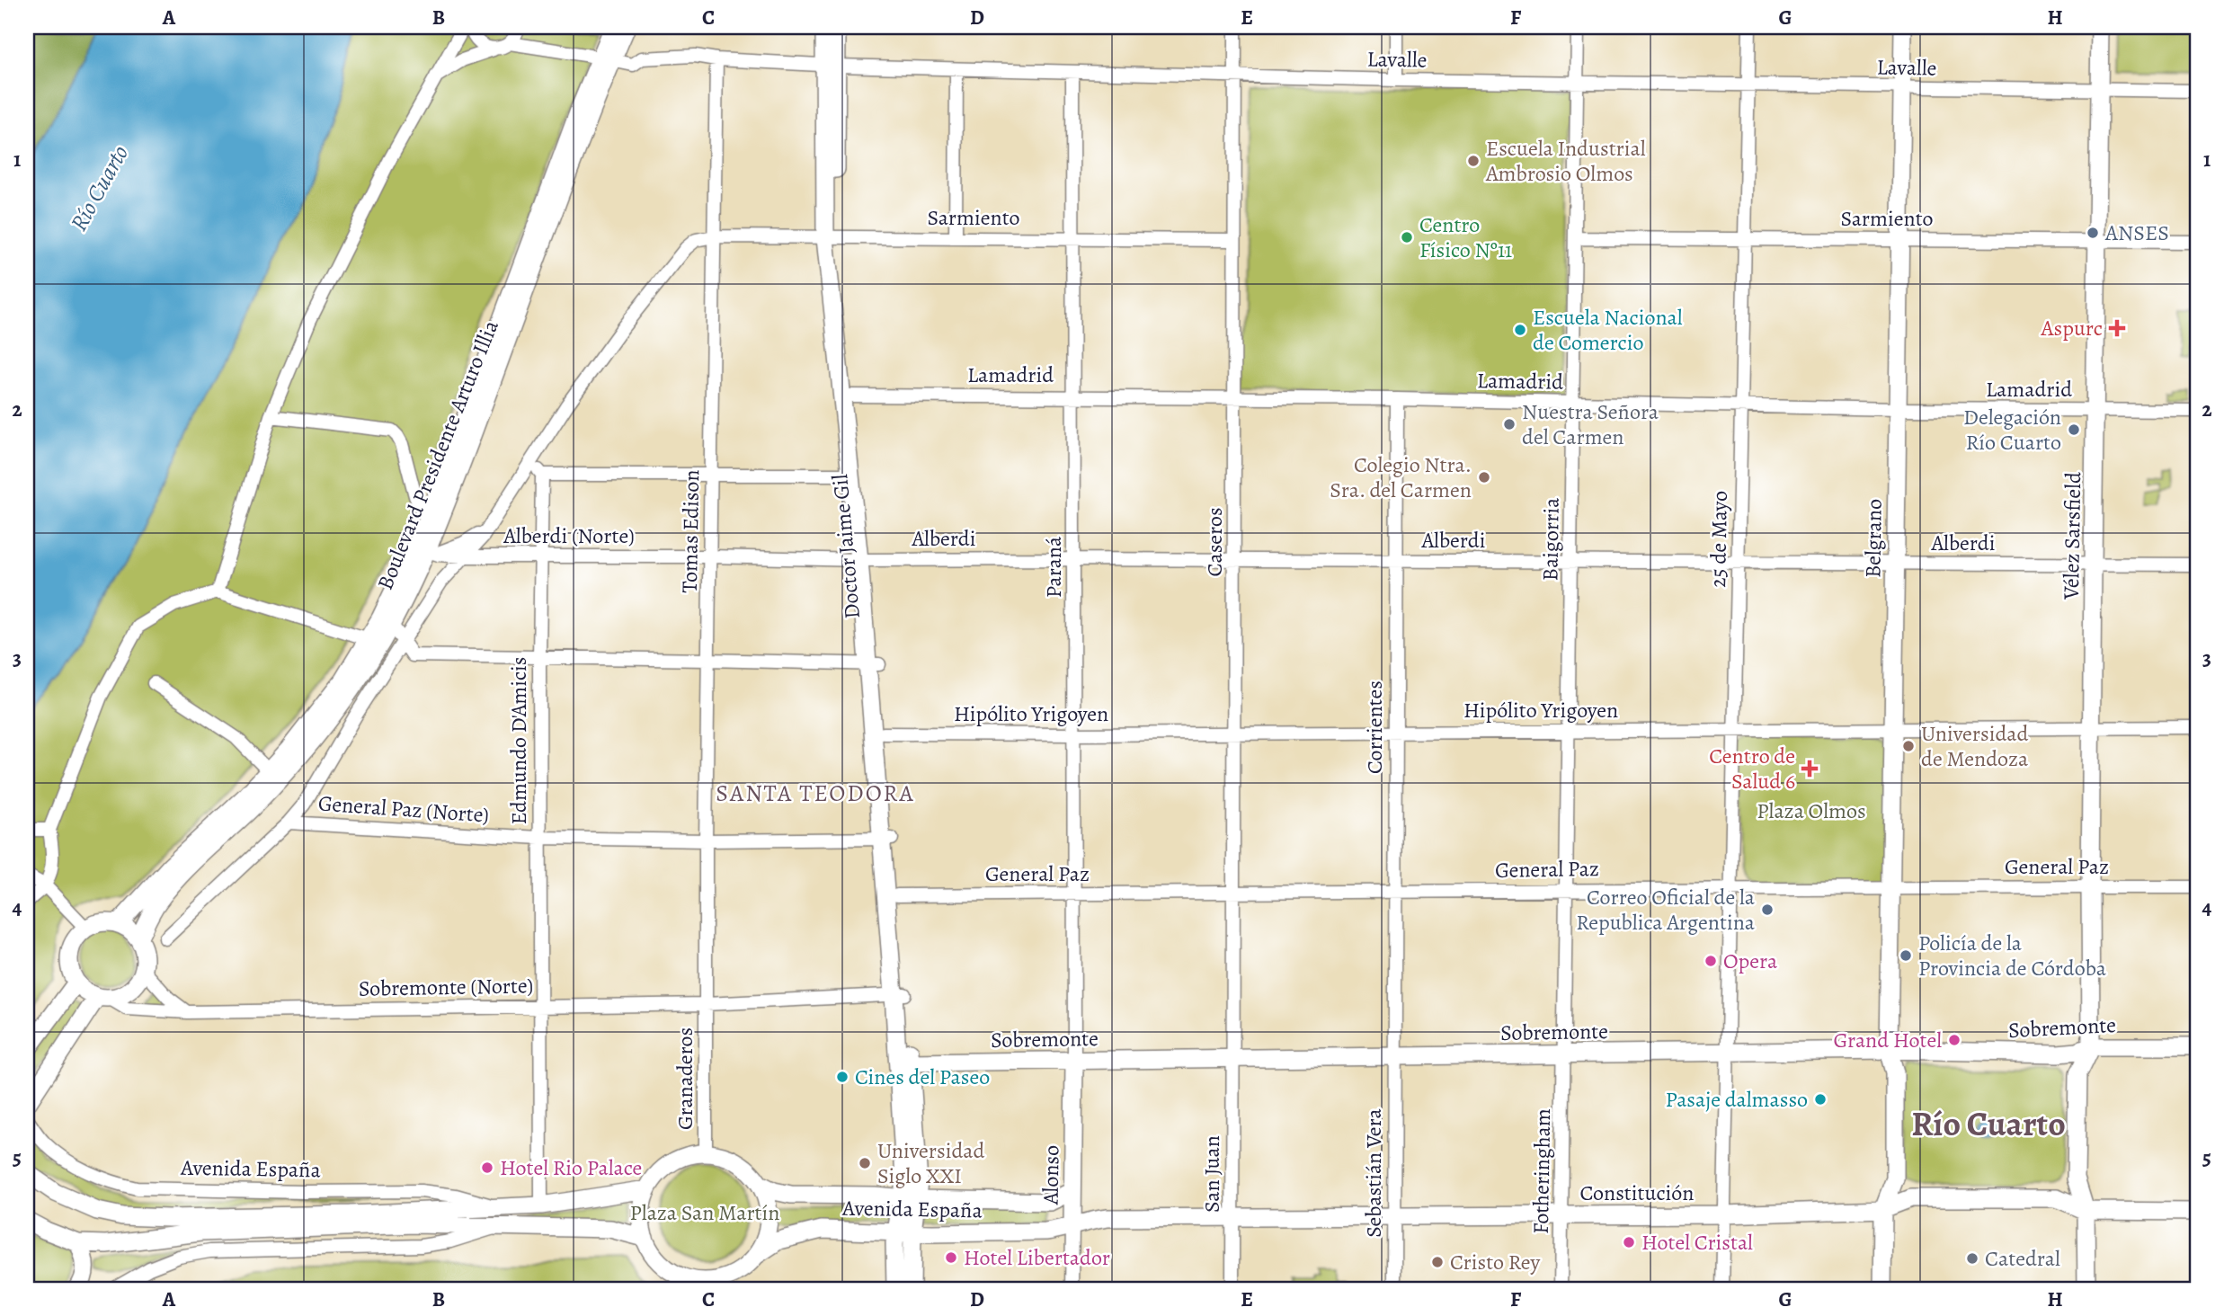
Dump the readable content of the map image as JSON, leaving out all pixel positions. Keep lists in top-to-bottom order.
{
  "streets": {
    "main road": [
      "Boulevard Presidente Arturo Illia",
      "Vélez Sarsfield",
      "Belgrano",
      "Doctor Jaime Gil",
      "Sobremonte",
      "Avenida España",
      "Alonso",
      "Constitución"
    ],
    "street": [
      "Lavalle",
      "Sarmiento",
      "Lamadrid",
      "Tomas Edison",
      "Alberdi (Norte)",
      "Alberdi",
      "Baigorria",
      "25 de Mayo",
      "Caseros",
      "Paraná",
      "Hipólito Yrigoyen",
      "Corrientes",
      "Edmundo D'Amicis",
      "General Paz (Norte)",
      "General Paz",
      "Sobremonte (Norte)",
      "Granaderos",
      "Fotheringham",
      "Sebastián Vera",
      "San Juan"
    ]
  },
  "crossings": [
    ["Lavalle", "Boulevard Presidente Arturo Illia"],
    ["Lavalle", "Tomas Edison"],
    ["Lavalle", "Vélez Sarsfield"],
    ["Lavalle", "Belgrano"],
    ["Lavalle", "Baigorria"],
    ["Lavalle", "25 de Mayo"],
    ["Lavalle", "Caseros"],
    ["Lavalle", "Doctor Jaime Gil"],
    ["Lavalle", "Paraná"],
    ["Sarmiento", "Tomas Edison"],
    ["Sarmiento", "Vélez Sarsfield"],
    ["Sarmiento", "Belgrano"],
    ["Sarmiento", "Baigorria"],
    ["Sarmiento", "25 de Mayo"],
    ["Sarmiento", "Caseros"],
    ["Sarmiento", "Doctor Jaime Gil"],
    ["Sarmiento", "Paraná"],
    ["Lamadrid", "Vélez Sarsfield"],
    ["Lamadrid", "Belgrano"],
    ["Lamadrid", "Baigorria"],
    ["Lamadrid", "25 de Mayo"],
    ["Lamadrid", "Caseros"],
    ["Lamadrid", "Doctor Jaime Gil"],
    ["Lamadrid", "Paraná"],
    ["Lamadrid", "Corrientes"],
    ["Boulevard Presidente Arturo Illia", "Alberdi (Norte)"],
    ["Boulevard Presidente Arturo Illia", "Sobremonte (Norte)"],
    ["Tomas Edison", "Alberdi (Norte)"],
    ["Tomas Edison", "Alberdi"],
    ["Tomas Edison", "General Paz (Norte)"],
    ["Tomas Edison", "Sobremonte (Norte)"],
    ["Tomas Edison", "Granaderos"],
    ["Alberdi (Norte)", "Alberdi"],
    ["Alberdi (Norte)", "Edmundo D'Amicis"],
    ["Vélez Sarsfield", "Alberdi"],
    ["Vélez Sarsfield", "Hipólito Yrigoyen"],
    ["Vélez Sarsfield", "General Paz"],
    ["Vélez Sarsfield", "Sobremonte"],
    ["Alberdi", "Belgrano"],
    ["Alberdi", "Baigorria"],
    ["Alberdi", "25 de Mayo"],
    ["Alberdi", "Caseros"],
    ["Alberdi", "Doctor Jaime Gil"],
    ["Alberdi", "Paraná"],
    ["Alberdi", "Corrientes"],
    ["Belgrano", "Hipólito Yrigoyen"],
    ["Belgrano", "General Paz"],
    ["Belgrano", "Sobremonte"],
    ["Belgrano", "Constitución"],
    ["Baigorria", "Hipólito Yrigoyen"],
    ["Baigorria", "General Paz"],
    ["Baigorria", "Sobremonte"],
    ["Baigorria", "Fotheringham"],
    ["25 de Mayo", "Hipólito Yrigoyen"],
    ["25 de Mayo", "General Paz"],
    ["25 de Mayo", "Sobremonte"],
    ["25 de Mayo", "Constitución"],
    ["Caseros", "Hipólito Yrigoyen"],
    ["Caseros", "General Paz"],
    ["Caseros", "Sobremonte"],
    ["Caseros", "San Juan"],
    ["Doctor Jaime Gil", "Hipólito Yrigoyen"],
    ["Doctor Jaime Gil", "General Paz"],
    ["Doctor Jaime Gil", "Sobremonte"],
    ["Doctor Jaime Gil", "Avenida España"],
    ["Paraná", "Hipólito Yrigoyen"],
    ["Paraná", "General Paz"],
    ["Paraná", "Sobremonte"],
    ["Paraná", "Alonso"],
    ["Hipólito Yrigoyen", "Corrientes"],
    ["Corrientes", "General Paz"],
    ["Corrientes", "Sobremonte"],
    ["Corrientes", "Sebastián Vera"],
    ["Edmundo D'Amicis", "General Paz (Norte)"],
    ["Edmundo D'Amicis", "Sobremonte (Norte)"],
    ["Edmundo D'Amicis", "Avenida España"],
    ["Sobremonte (Norte)", "Granaderos"],
    ["Sobremonte", "Fotheringham"],
    ["Sobremonte", "Sebastián Vera"],
    ["Sobremonte", "San Juan"],
    ["Sobremonte", "Alonso"],
    ["Granaderos", "Avenida España"],
    ["Avenida España", "Alonso"],
    ["Avenida España", "Constitución"],
    ["Fotheringham", "Constitución"],
    ["Sebastián Vera", "Constitución"],
    ["San Juan", "Constitución"],
    ["Alonso", "Constitución"]
  ],
  "districts": ["SANTA TEODORA", "Río Cuarto"],
  "water": ["Río Cuarto"],
  "parks": ["Plaza Olmos", "Plaza San Martín"],
  "places": {
    "other": [
      "Escuela Industrial Ambrosio Olmos",
      "ANSES",
      "Centro Físico Nº11",
      "Escuela Nacional de Comercio",
      "Nuestra Señora del Carmen",
      "Delegación Río Cuarto",
      "Colegio Ntra. Sra. del Carmen",
      "Universidad de Mendoza",
      "Correo Oficial de la Republica Argentina",
      "Policía de la Provincia de Córdoba",
      "Opera",
      "Grand Hotel",
      "Cines del Paseo",
      "Pasaje dalmasso",
      "Universidad Siglo XXI",
      "Hotel Rio Palace",
      "Hotel Cristal",
      "Hotel Libertador",
      "Catedral",
      "Cristo Rey"
    ],
    "health": ["Aspurc", "Centro de Salud 6"]
  },
  "grid": {
    "columns": [
      "A",
      "B",
      "C",
      "D",
      "E",
      "F",
      "G",
      "H"
    ],
    "rows": [
      "1",
      "2",
      "3",
      "4",
      "5"
    ]
  }
}
